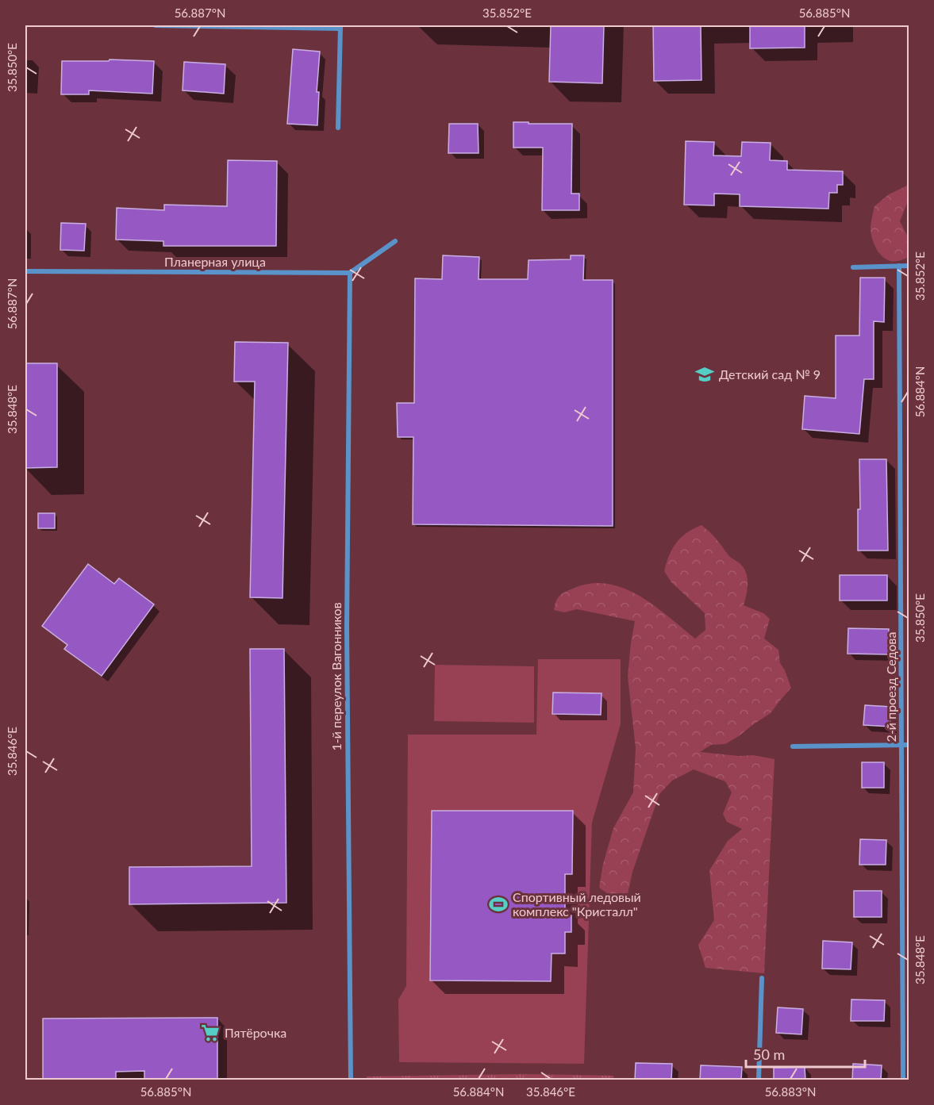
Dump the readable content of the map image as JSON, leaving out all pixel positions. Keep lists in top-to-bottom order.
{
  "streets": {
    "street": ["Планерная улица", "1-й переулок Вагонников", "2-й проезд Седова"]
  },
  "crossings": [
    ["Планерная улица", "1-й переулок Вагонников"]
  ],
  "places": {
    "school or university": ["Детский сад № 9"],
    "sports": ["Спортивный ледовый комплекс \"Кристалл\""],
    "supermarket": ["Пятёрочка"]
  },
  "scale_bar": "50 m",
  "coordinates": [
    "56.887°N",
    "35.852°E",
    "56.885°N",
    "35.850°E",
    "56.884°N",
    "35.848°E",
    "35.846°E",
    "56.883°N"
  ]
}
